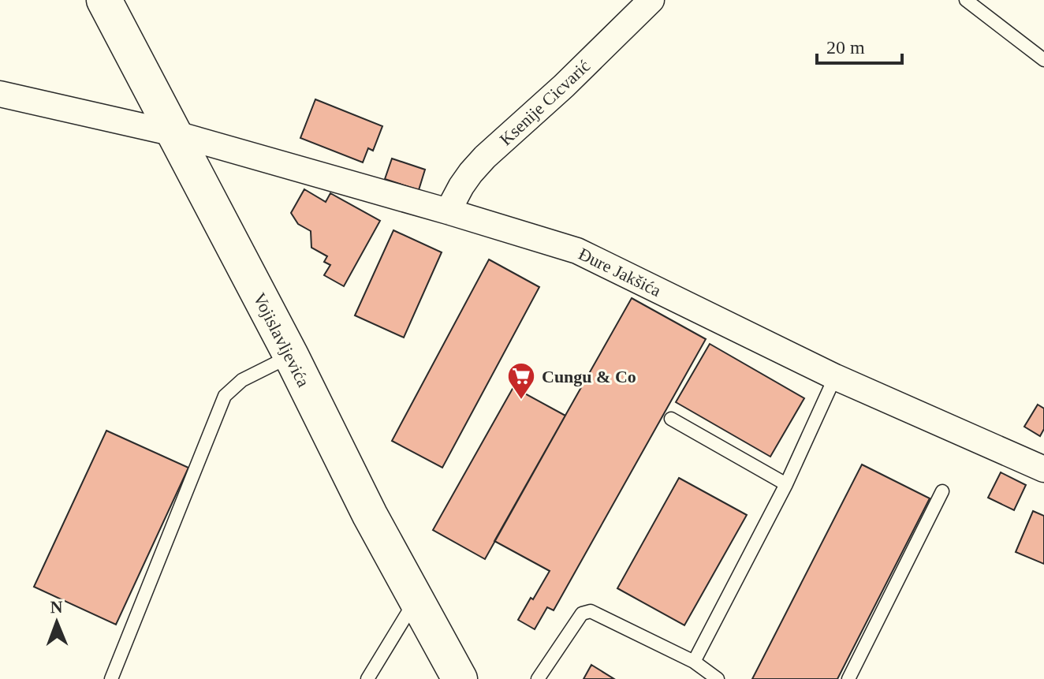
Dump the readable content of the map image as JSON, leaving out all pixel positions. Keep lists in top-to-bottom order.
{
  "streets": {
    "main road": ["Vojislavljevića"],
    "street": ["Ksenije Cicvarić", "Đure Jakšića"]
  },
  "crossings": [
    ["Ksenije Cicvarić", "Đure Jakšića"],
    ["Đure Jakšića", "Vojislavljevića"]
  ],
  "places": {
    "supermarket": ["Cungu & Co"]
  },
  "scale_bar": "20 m",
  "north": "top"
}
